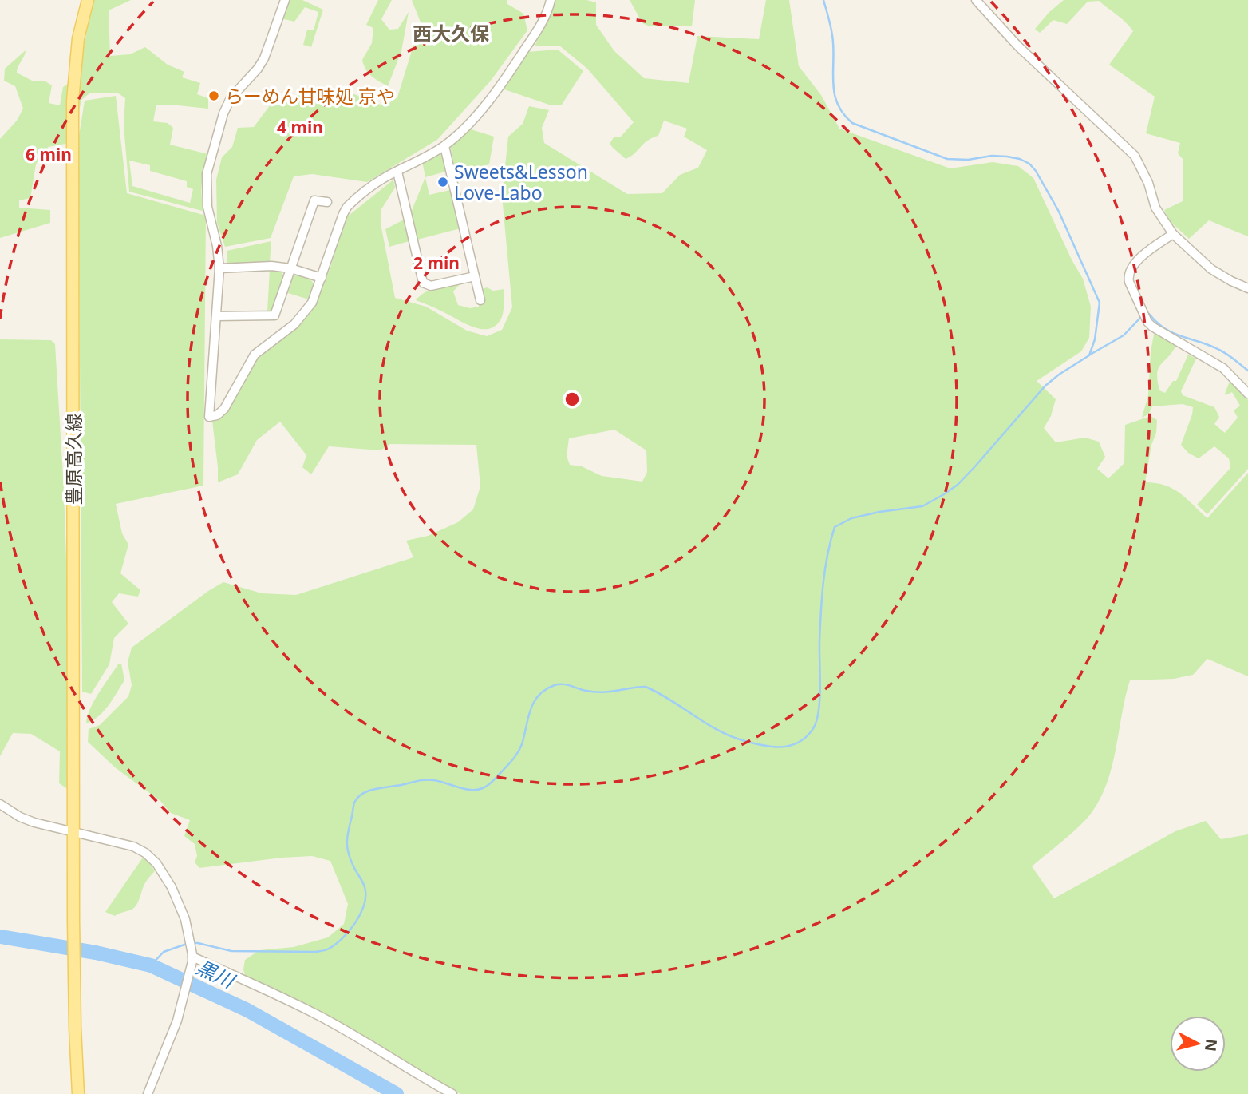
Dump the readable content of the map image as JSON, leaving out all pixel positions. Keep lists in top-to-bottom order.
{
  "streets": {
    "main road": ["豊原高久線"]
  },
  "districts": ["西大久保"],
  "water": ["黒川"],
  "places": ["らーめん甘味処 京や", "Sweets&Lesson Love-Labo"],
  "north": "right",
  "rings": ["4 min", "6 min", "2 min"]
}
